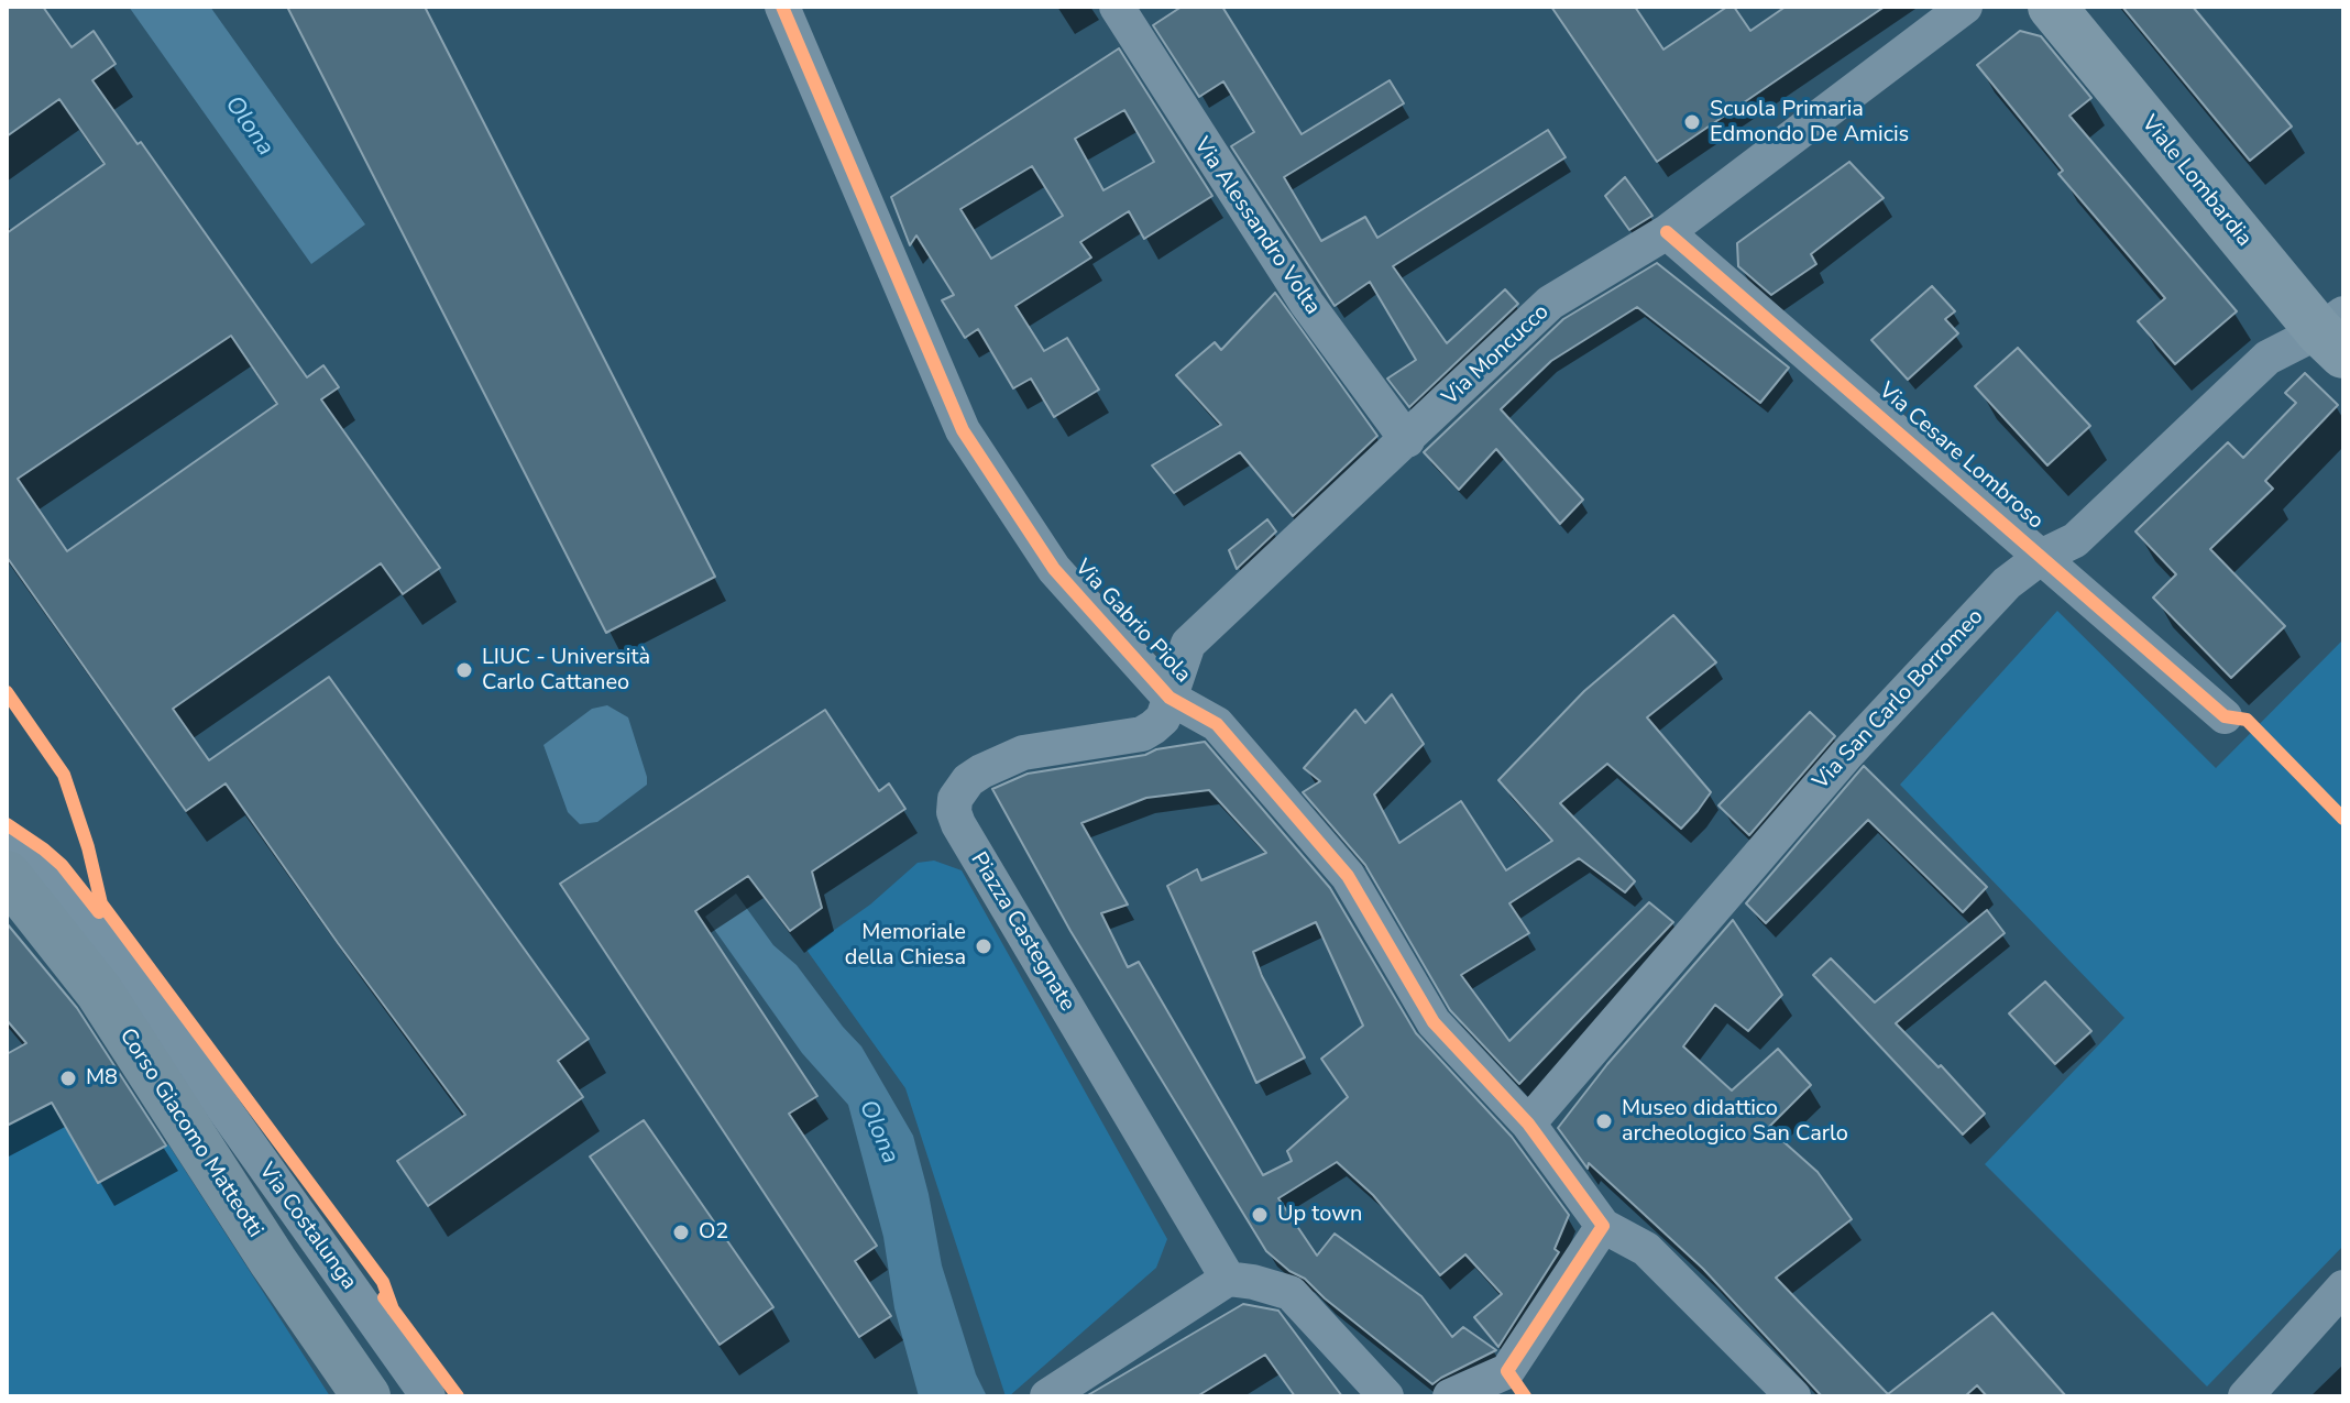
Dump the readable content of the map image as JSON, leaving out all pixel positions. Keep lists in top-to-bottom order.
{
  "streets": {
    "main road": ["Corso Giacomo Matteotti"],
    "street": [
      "Viale Lombardia",
      "Via Alessandro Volta",
      "Via Moncucco",
      "Via Cesare Lombroso",
      "Via Gabrio Piola",
      "Via San Carlo Borromeo",
      "Piazza Castegnate",
      "Via Costalunga"
    ]
  },
  "crossings": [
    ["Viale Lombardia", "Via San Carlo Borromeo"],
    ["Via Alessandro Volta", "Via Moncucco"],
    ["Via Moncucco", "Via Cesare Lombroso"],
    ["Via Moncucco", "Via Gabrio Piola"],
    ["Via Moncucco", "Piazza Castegnate"],
    ["Via Cesare Lombroso", "Via San Carlo Borromeo"],
    ["Via Gabrio Piola", "Via San Carlo Borromeo"],
    ["Via Gabrio Piola", "Piazza Castegnate"],
    ["Corso Giacomo Matteotti", "Via Costalunga"]
  ],
  "water": ["Olona"],
  "places": [
    "Scuola Primaria Edmondo De Amicis",
    "LIUC - Università Carlo Cattaneo",
    "Memoriale della Chiesa",
    "M8",
    "Museo didattico archeologico San Carlo",
    "Up town",
    "O2"
  ]
}
